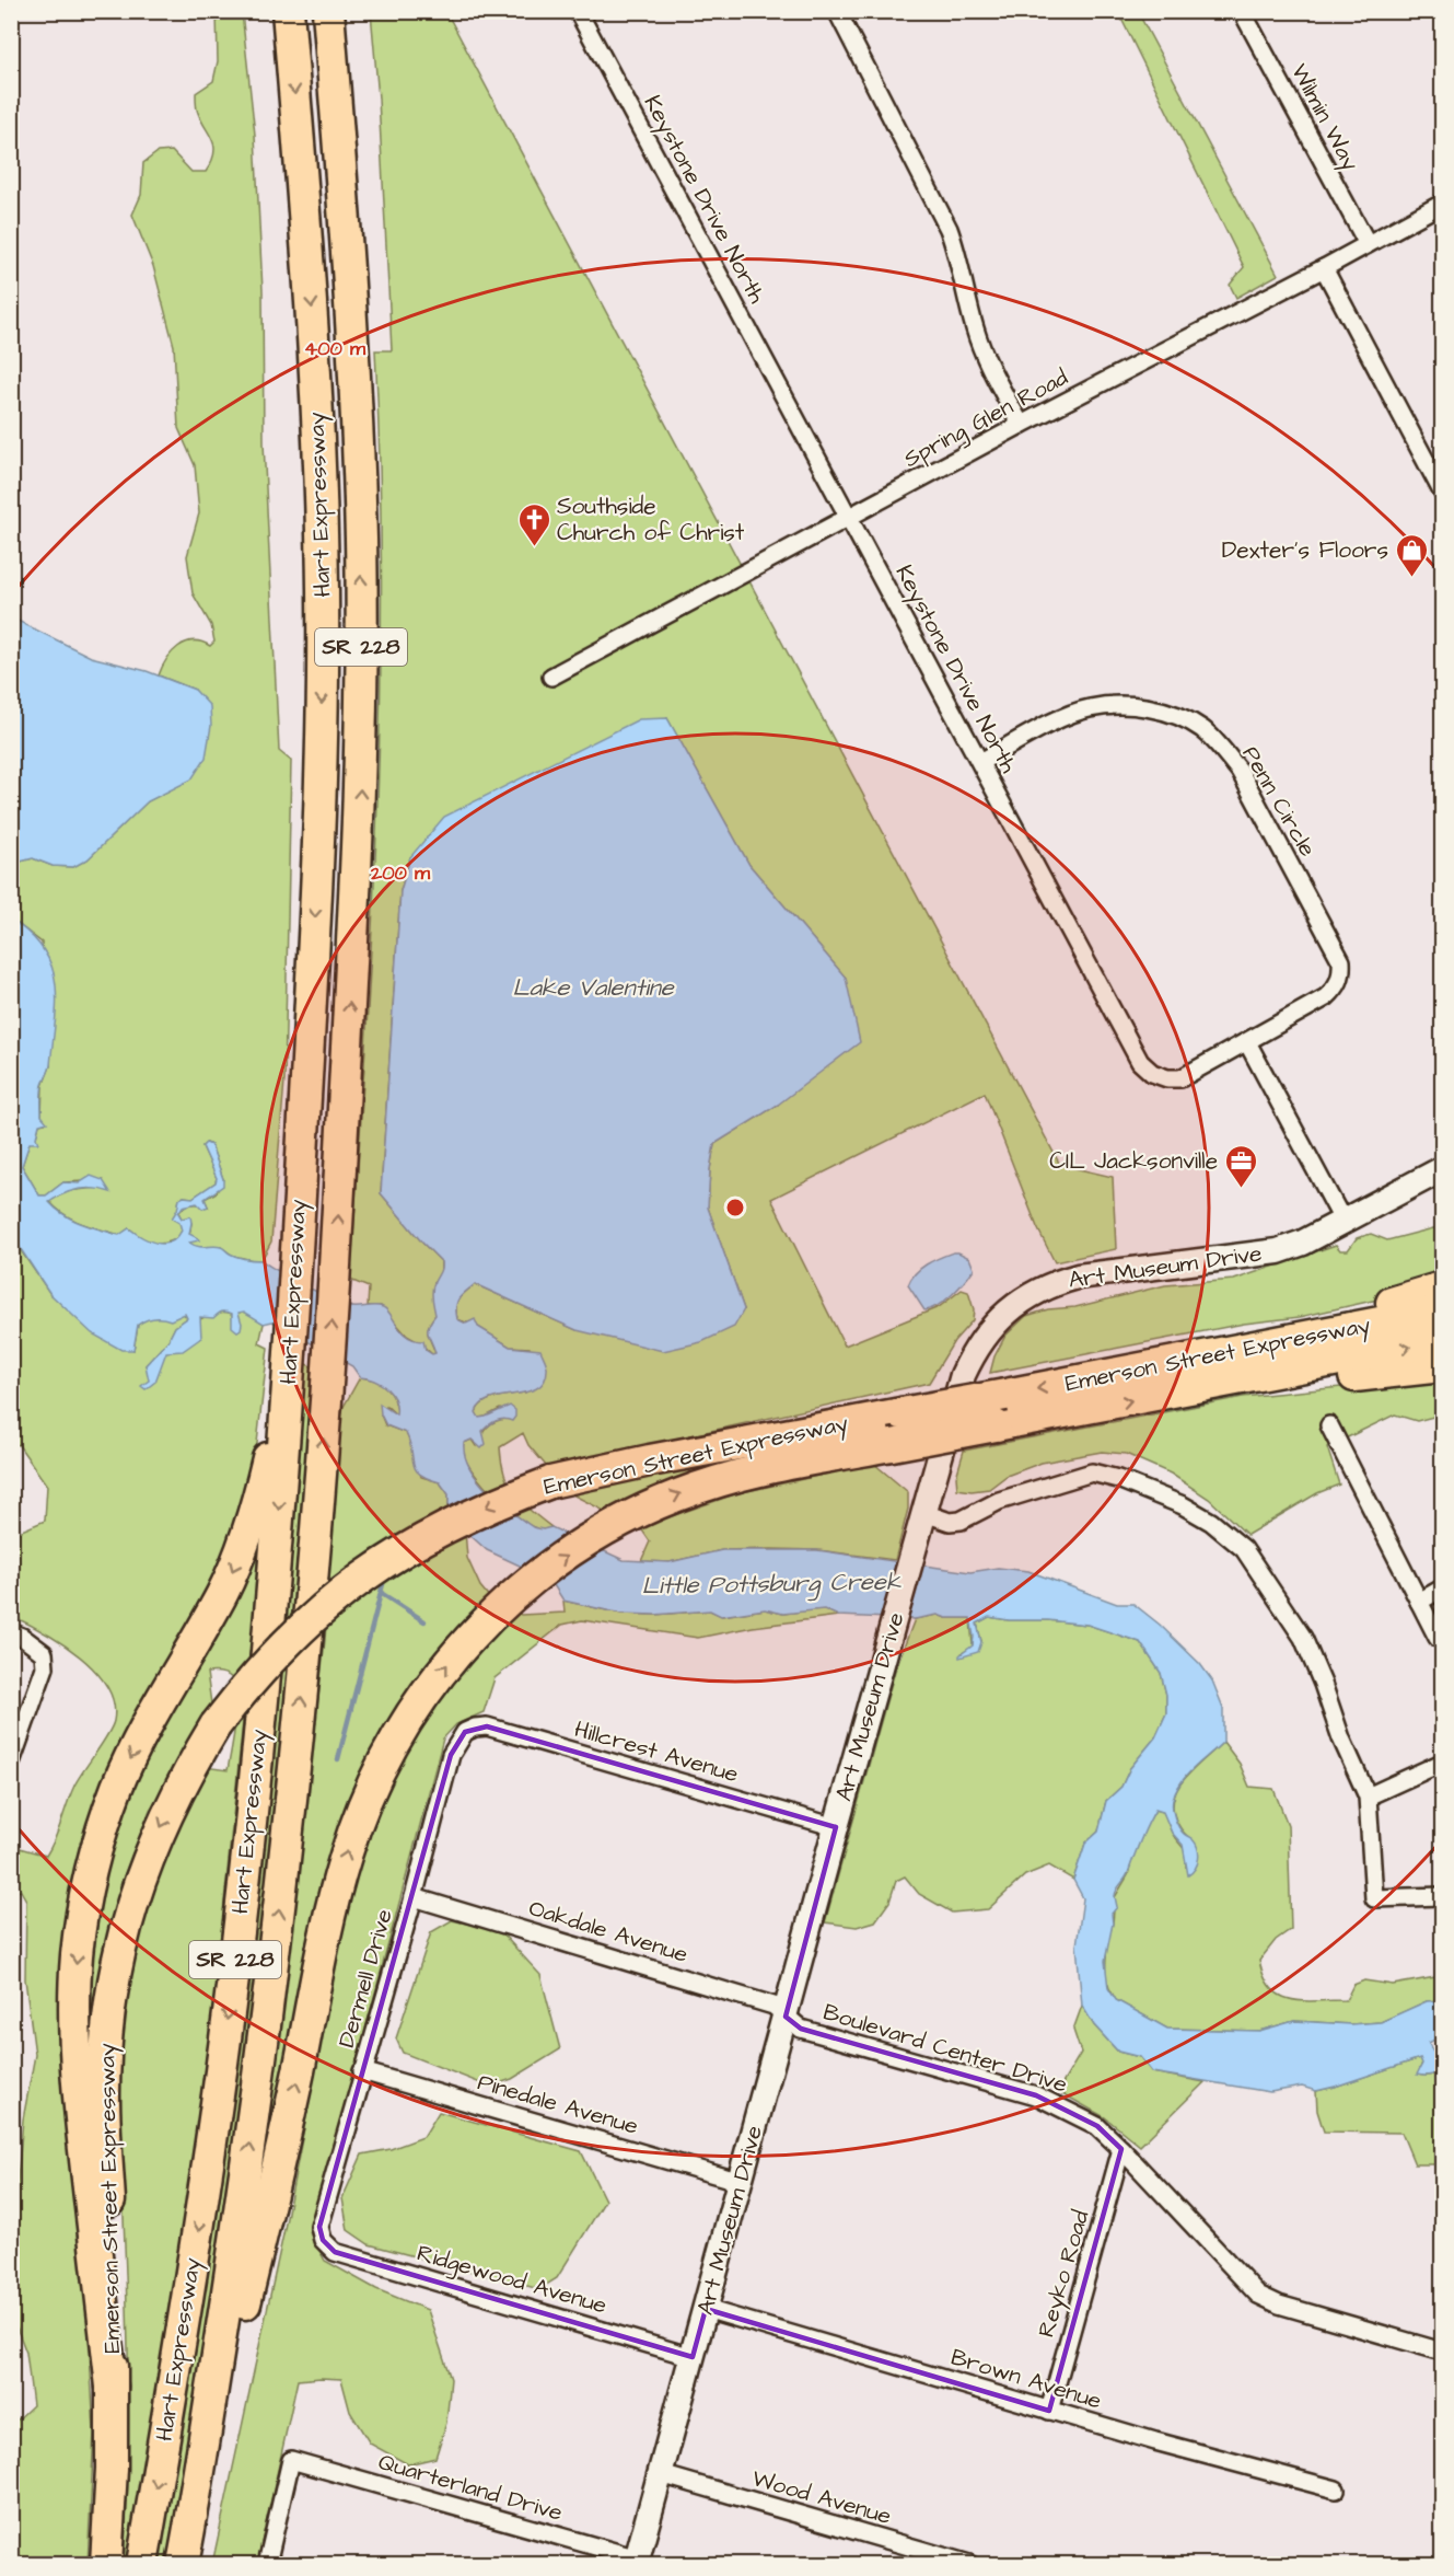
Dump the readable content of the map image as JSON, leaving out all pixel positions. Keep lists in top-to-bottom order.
{
  "streets": {
    "highway": ["Hart Expressway", "SR 228", "Emerson Street Expressway"],
    "street": [
      "Wilmin Way",
      "Keystone Drive North",
      "Spring Glen Road",
      "Penn Circle",
      "Art Museum Drive",
      "Hillcrest Avenue",
      "Oakdale Avenue",
      "Dermell Drive",
      "Boulevard Center Drive",
      "Pinedale Avenue",
      "Reyko Road",
      "Ridgewood Avenue",
      "Brown Avenue",
      "Quarterland Drive",
      "Wood Avenue"
    ]
  },
  "crossings": [
    ["Wilmin Way", "Spring Glen Road"],
    ["Keystone Drive North", "Spring Glen Road"],
    ["Keystone Drive North", "Penn Circle"],
    ["Hart Expressway", "Emerson Street Expressway"],
    ["Art Museum Drive", "Hillcrest Avenue"],
    ["Art Museum Drive", "Oakdale Avenue"],
    ["Art Museum Drive", "Boulevard Center Drive"],
    ["Art Museum Drive", "Pinedale Avenue"],
    ["Art Museum Drive", "Ridgewood Avenue"],
    ["Art Museum Drive", "Brown Avenue"],
    ["Art Museum Drive", "Quarterland Drive"],
    ["Art Museum Drive", "Wood Avenue"],
    ["Hillcrest Avenue", "Dermell Drive"],
    ["Oakdale Avenue", "Dermell Drive"],
    ["Oakdale Avenue", "Boulevard Center Drive"],
    ["Dermell Drive", "Pinedale Avenue"],
    ["Dermell Drive", "Ridgewood Avenue"],
    ["Boulevard Center Drive", "Reyko Road"],
    ["Reyko Road", "Brown Avenue"]
  ],
  "water": ["Lake Valentine", "Little Pottsburg Creek"],
  "places": {
    "church": ["Southside Church of Christ"],
    "shop": ["Dexter's Floors"],
    "office": ["CIL Jacksonville"]
  },
  "rings": ["400 m", "200 m"]
}
